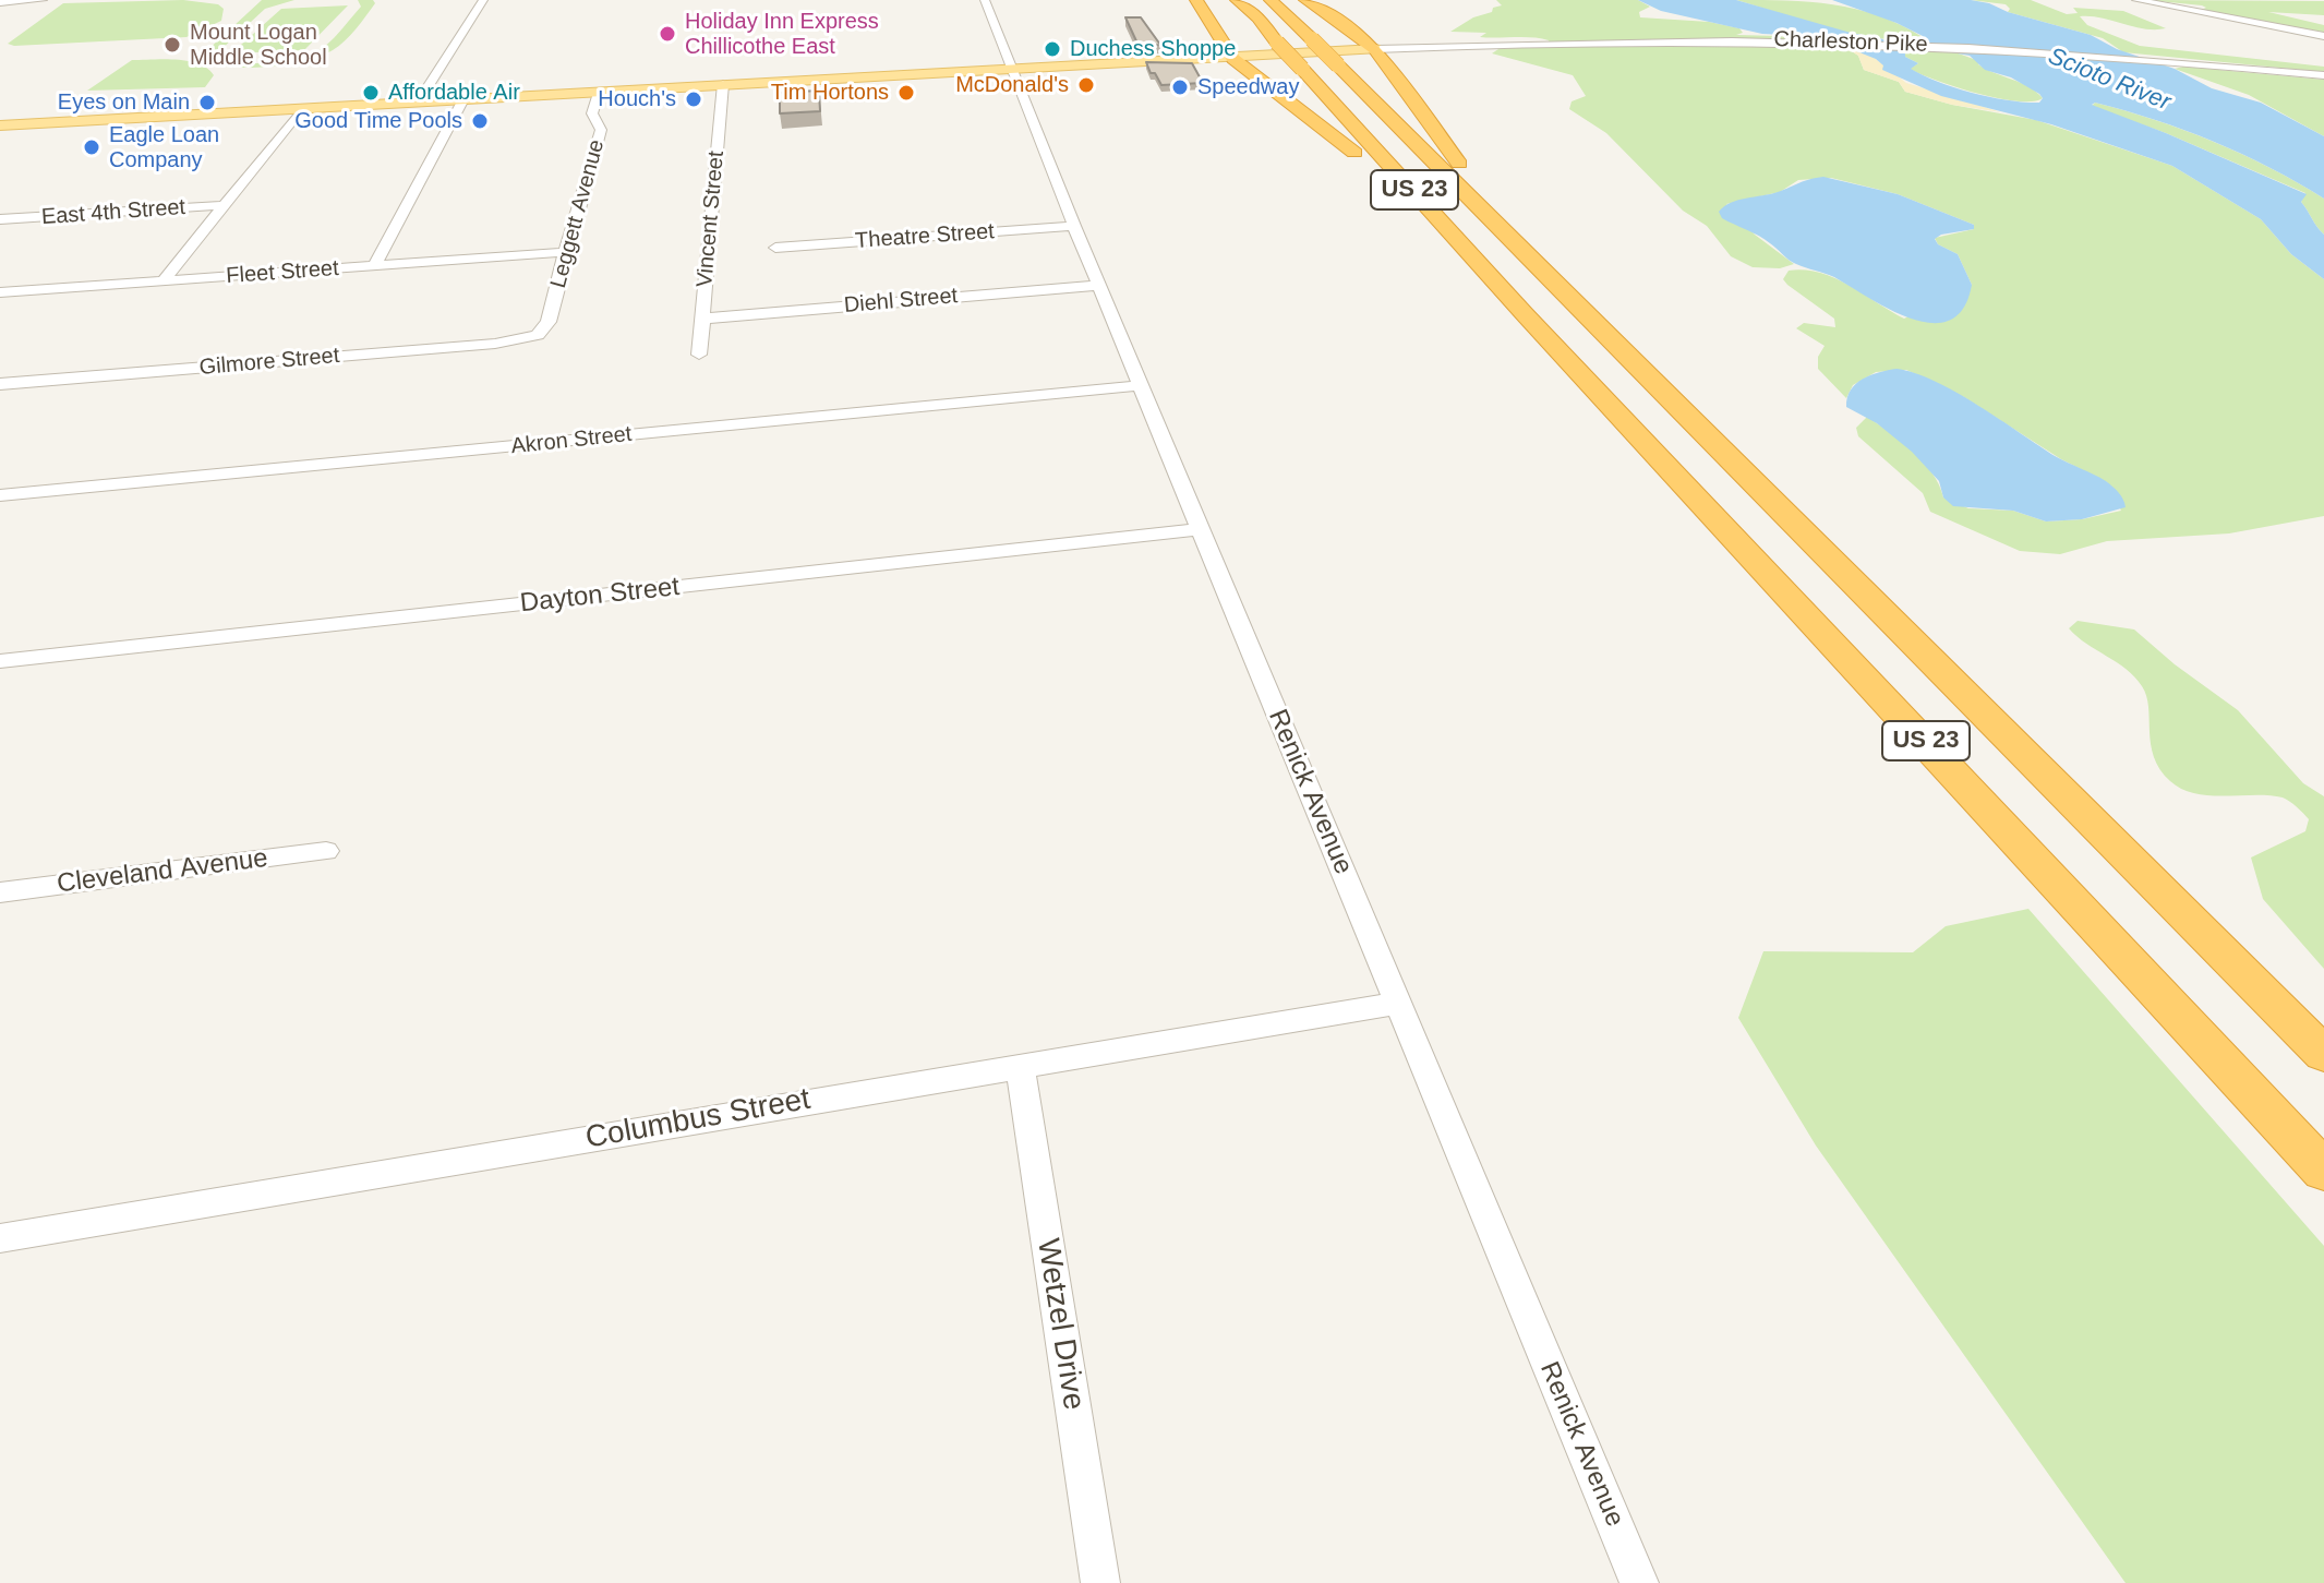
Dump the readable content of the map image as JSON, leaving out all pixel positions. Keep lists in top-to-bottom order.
{
  "streets": {
    "highway": ["US 23"],
    "street": [
      "Charleston Pike",
      "East 4th Street",
      "Leggett Avenue",
      "Vincent Street",
      "Theatre Street",
      "Fleet Street",
      "Diehl Street",
      "Gilmore Street",
      "Akron Street",
      "Dayton Street",
      "Renick Avenue",
      "Cleveland Avenue",
      "Columbus Street",
      "Wetzel Drive"
    ]
  },
  "crossings": [
    ["Leggett Avenue", "Fleet Street"],
    ["Leggett Avenue", "Gilmore Street"],
    ["Vincent Street", "Diehl Street"],
    ["Theatre Street", "Renick Avenue"],
    ["Diehl Street", "Renick Avenue"],
    ["Akron Street", "Renick Avenue"],
    ["Dayton Street", "Renick Avenue"],
    ["Renick Avenue", "Columbus Street"],
    ["Columbus Street", "Wetzel Drive"]
  ],
  "water": ["Scioto River"],
  "places": [
    "Holiday Inn Express Chillicothe East",
    "Mount Logan Middle School",
    "Duchess Shoppe",
    "McDonald's",
    "Speedway",
    "Affordable Air",
    "Tim Hortons",
    "Houch's",
    "Eyes on Main",
    "Good Time Pools",
    "Eagle Loan Company"
  ]
}
